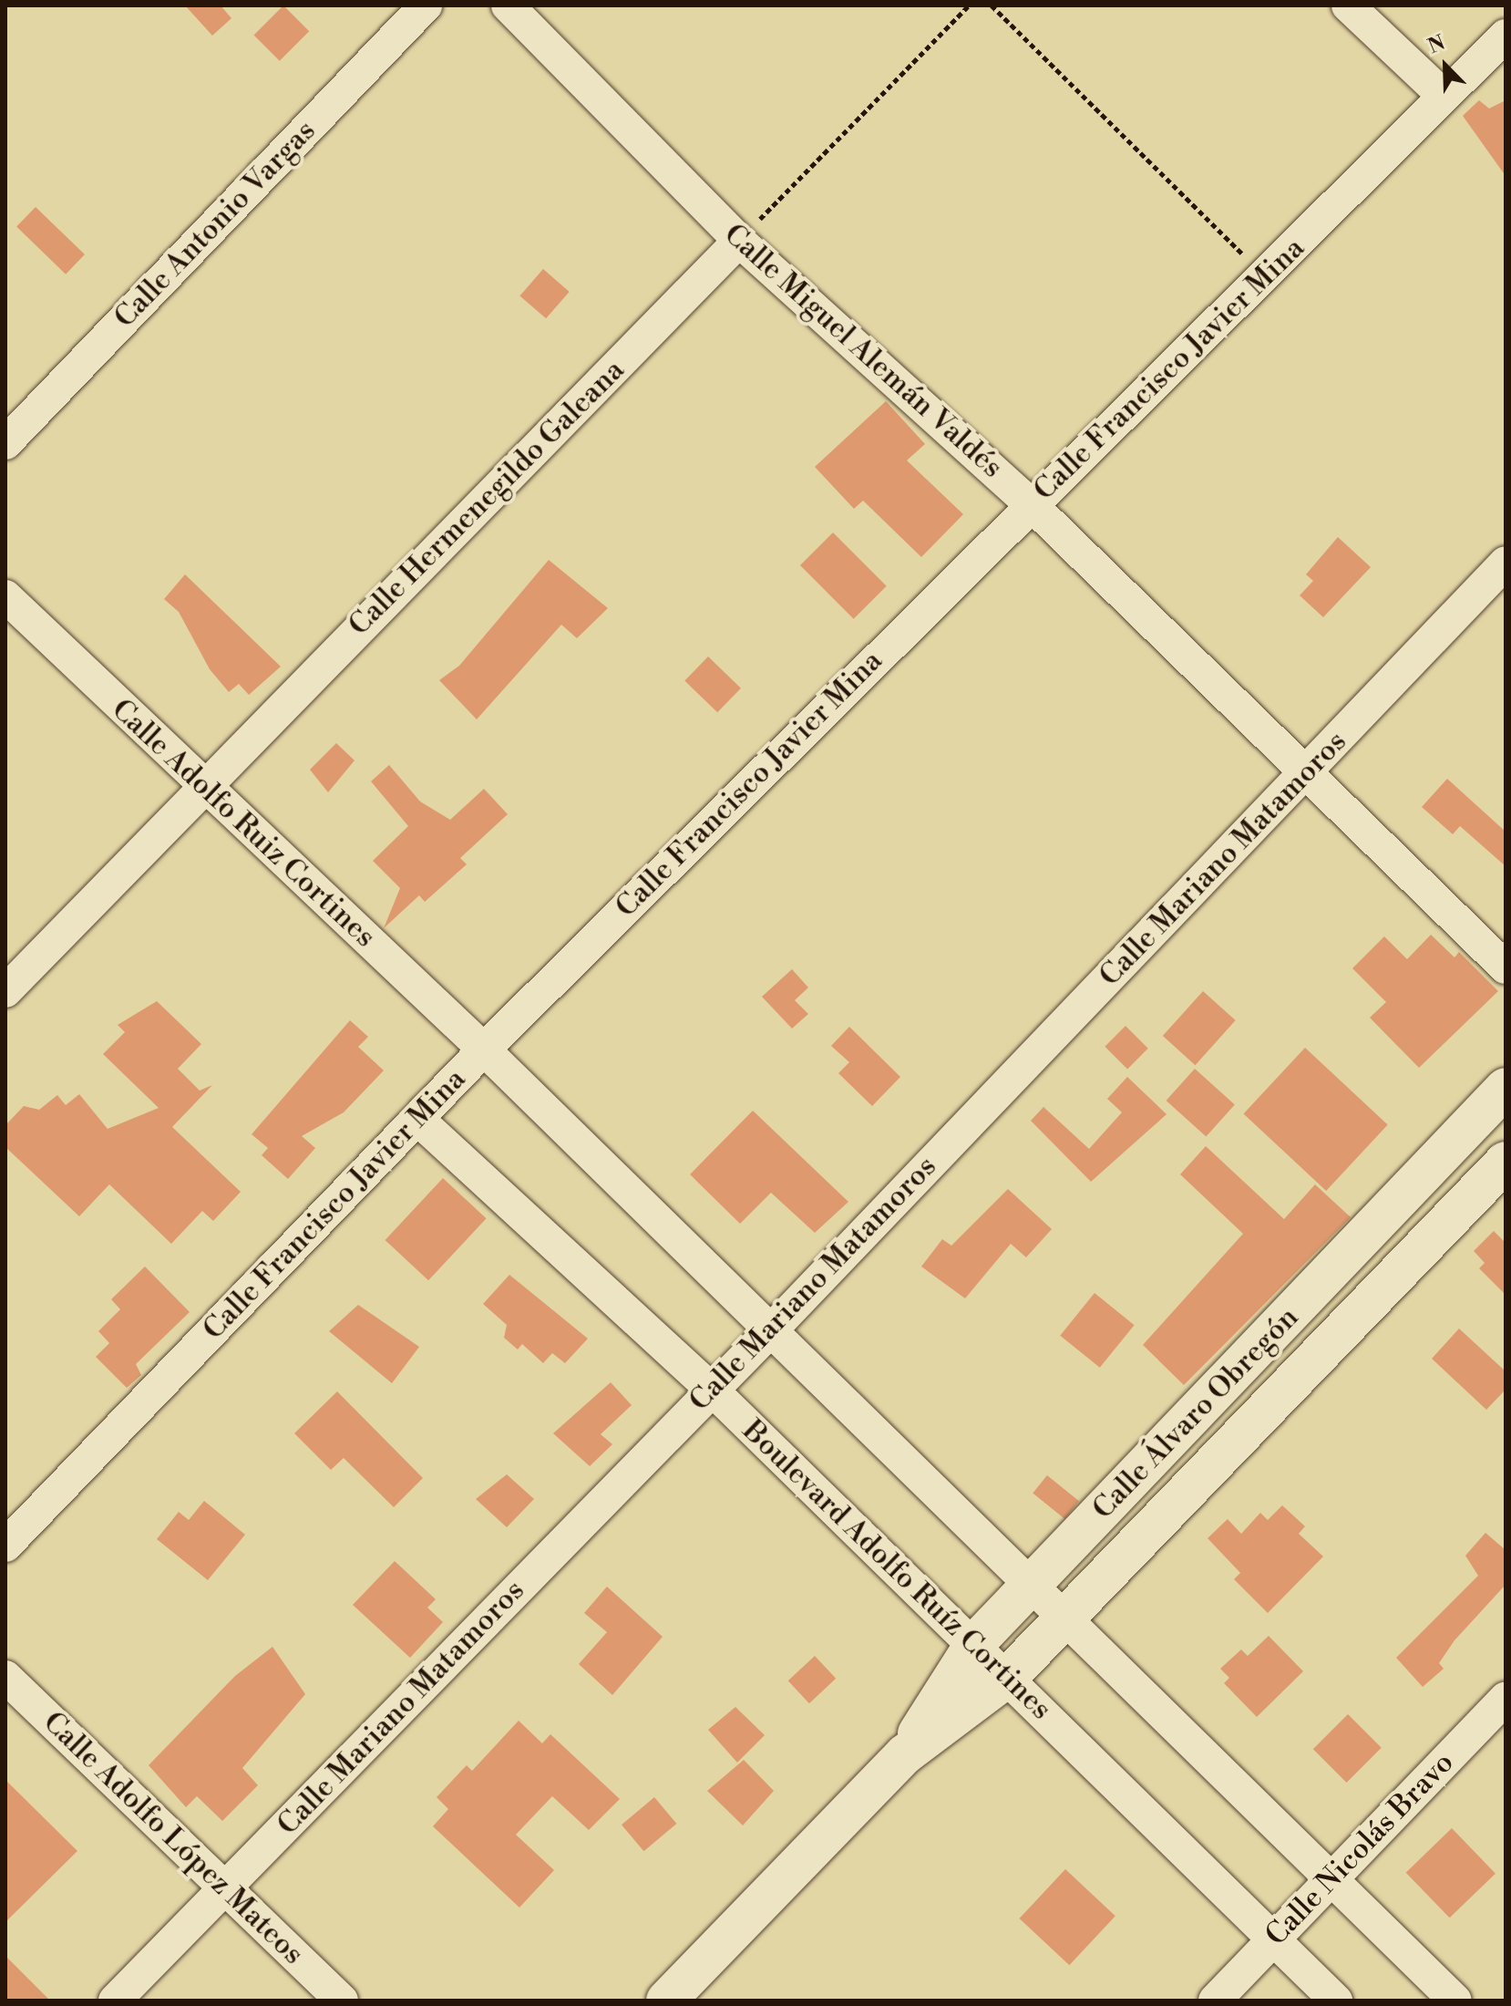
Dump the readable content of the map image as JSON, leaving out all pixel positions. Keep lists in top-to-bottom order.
{
  "streets": {
    "street": [
      "Calle Antonio Vargas",
      "Calle Miguel Alemán Valdés",
      "Calle Francisco Javier Mina",
      "Calle Hermenegildo Galeana",
      "Calle Adolfo Ruiz Cortines",
      "Calle Mariano Matamoros",
      "Calle Álvaro Obregón",
      "Boulevard Adolfo Ruíz Cortines",
      "Calle Adolfo López Mateos",
      "Calle Nicolás Bravo"
    ]
  },
  "crossings": [
    ["Calle Miguel Alemán Valdés", "Calle Francisco Javier Mina"],
    ["Calle Miguel Alemán Valdés", "Calle Hermenegildo Galeana"],
    ["Calle Miguel Alemán Valdés", "Calle Mariano Matamoros"],
    ["Calle Francisco Javier Mina", "Calle Adolfo Ruiz Cortines"],
    ["Calle Francisco Javier Mina", "Boulevard Adolfo Ruíz Cortines"],
    ["Calle Hermenegildo Galeana", "Calle Adolfo Ruiz Cortines"],
    ["Calle Adolfo Ruiz Cortines", "Calle Mariano Matamoros"],
    ["Calle Adolfo Ruiz Cortines", "Calle Álvaro Obregón"],
    ["Calle Mariano Matamoros", "Boulevard Adolfo Ruíz Cortines"],
    ["Calle Mariano Matamoros", "Calle Adolfo López Mateos"],
    ["Calle Álvaro Obregón", "Boulevard Adolfo Ruíz Cortines"],
    ["Boulevard Adolfo Ruíz Cortines", "Calle Nicolás Bravo"]
  ],
  "north": "top left"
}
